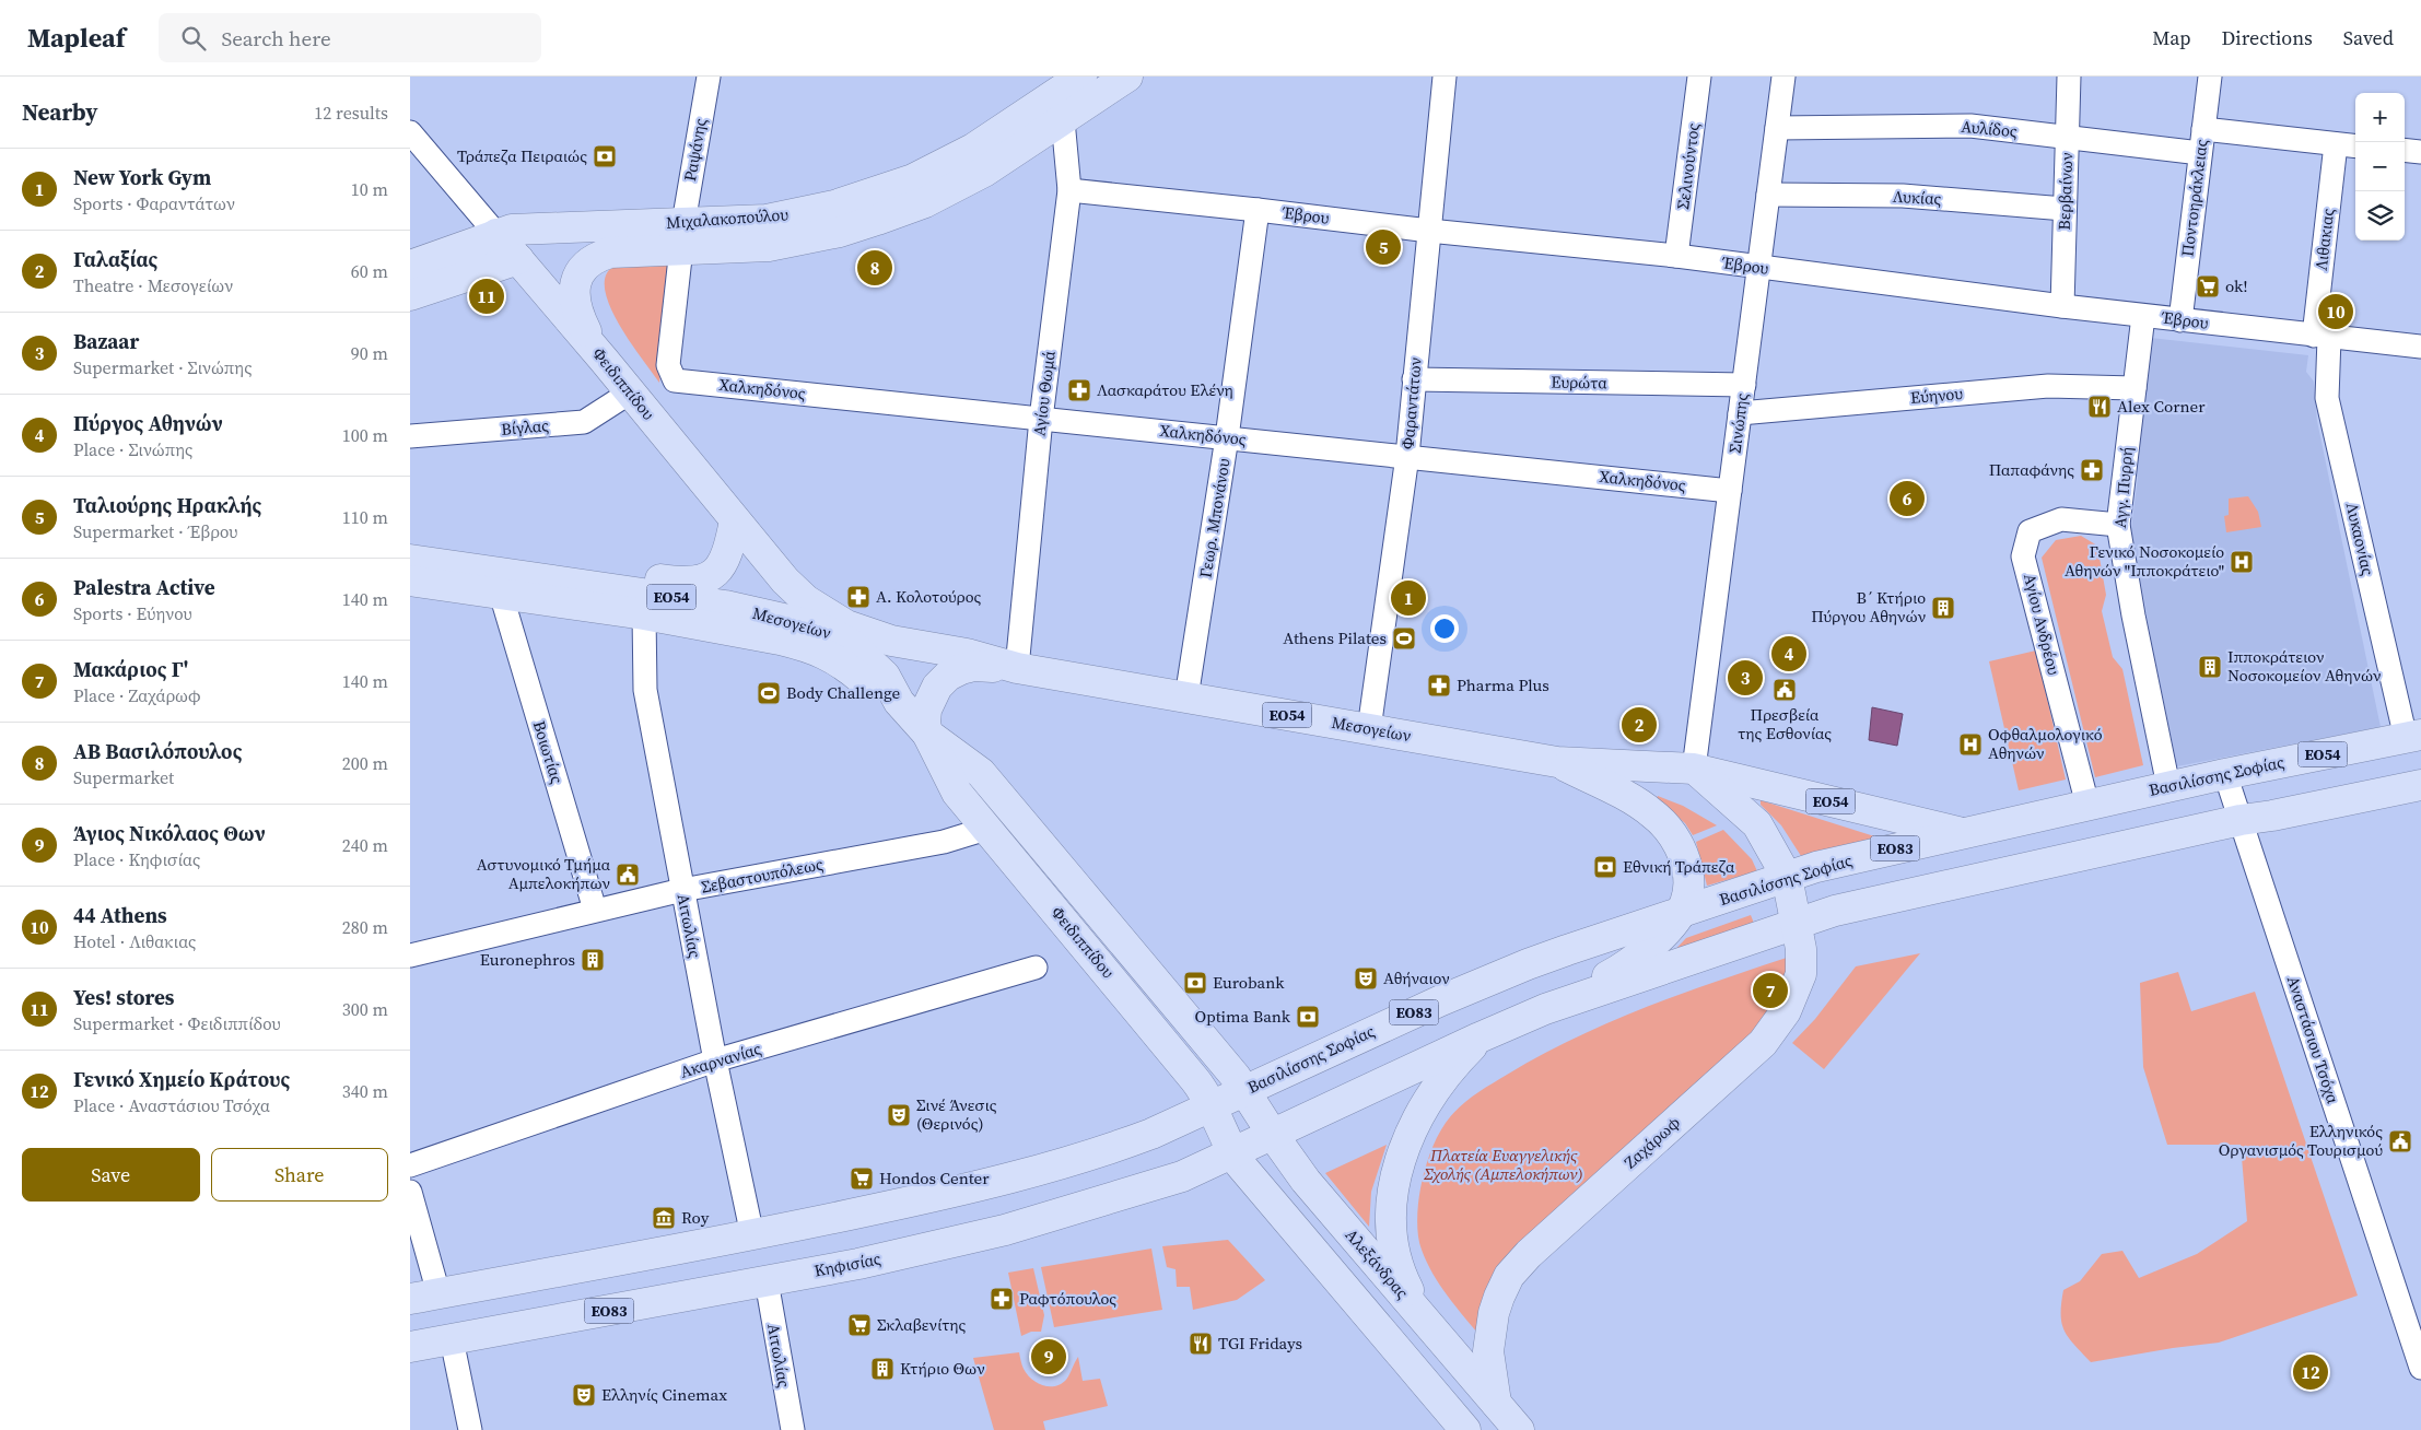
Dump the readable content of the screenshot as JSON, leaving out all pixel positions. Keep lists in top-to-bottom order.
{
  "streets": {
    "main road": [
      "Μιχαλακοπούλου",
      "Φειδιππίδου",
      "ΕΟ54",
      "Μεσογείων",
      "Βασιλίσσης Σοφίας",
      "ΕΟ83",
      "Ζαχάρωφ",
      "Αλεξάνδρας",
      "Κηφισίας"
    ],
    "street": [
      "Αυλίδος",
      "Ραψάνης",
      "Σελινούντος",
      "Βερβαίνων",
      "Λυκίας",
      "Ποντοηράκλειας",
      "Έβρου",
      "Λιθακιας",
      "Ευρώτα",
      "Χαλκηδόνος",
      "Αγίου Θωμά",
      "Εύηνου",
      "Φαραντάτων",
      "Σινώπης",
      "Βίγλας",
      "Αγγ. Πυρρή",
      "Γεωρ. Μπονάνου",
      "Λυκαονίας",
      "Αγίου Ανδρέου",
      "Βοιωτίας",
      "Σεβαστουπόλεως",
      "Αιτωλίας",
      "Αναστάσιου Τσόχα",
      "Ακαρνανίας"
    ]
  },
  "crossings": [
    ["Αυλίδος", "Βερβαίνων"],
    ["Αυλίδος", "Ποντοηράκλειας"],
    ["Αυλίδος", "Σινώπης"],
    ["Ραψάνης", "Μιχαλακοπούλου"],
    ["Ραψάνης", "Χαλκηδόνος"],
    ["Σελινούντος", "Έβρου"],
    ["Βερβαίνων", "Λυκίας"],
    ["Βερβαίνων", "Έβρου"],
    ["Λυκίας", "Σινώπης"],
    ["Ποντοηράκλειας", "Έβρου"],
    ["Έβρου", "Λιθακιας"],
    ["Έβρου", "Αγίου Θωμά"],
    ["Έβρου", "Φαραντάτων"],
    ["Έβρου", "Σινώπης"],
    ["Έβρου", "Αγγ. Πυρρή"],
    ["Έβρου", "Γεωρ. Μπονάνου"],
    ["Έβρου", "Λυκαονίας"],
    ["Μιχαλακοπούλου", "Φειδιππίδου"],
    ["Μιχαλακοπούλου", "Αγίου Θωμά"],
    ["Λιθακιας", "Λυκαονίας"],
    ["Ευρώτα", "Φαραντάτων"],
    ["Ευρώτα", "Σινώπης"],
    ["Φειδιππίδου", "Βίγλας"],
    ["Φειδιππίδου", "ΕΟ54"],
    ["Φειδιππίδου", "Μεσογείων"],
    ["Φειδιππίδου", "Βασιλίσσης Σοφίας"],
    ["Φειδιππίδου", "ΕΟ83"],
    ["Φειδιππίδου", "Σεβαστουπόλεως"],
    ["Φειδιππίδου", "Αλεξάνδρας"],
    ["Φειδιππίδου", "Κηφισίας"],
    ["Χαλκηδόνος", "Αγίου Θωμά"],
    ["Χαλκηδόνος", "Φαραντάτων"],
    ["Χαλκηδόνος", "Σινώπης"],
    ["Χαλκηδόνος", "Γεωρ. Μπονάνου"],
    ["Αγίου Θωμά", "Μεσογείων"],
    ["Εύηνου", "Σινώπης"],
    ["Εύηνου", "Αγγ. Πυρρή"],
    ["Φαραντάτων", "Μεσογείων"],
    ["Σινώπης", "ΕΟ54"],
    ["Σινώπης", "Μεσογείων"],
    ["Αγγ. Πυρρή", "Αγίου Ανδρέου"],
    ["Αγγ. Πυρρή", "Βασιλίσσης Σοφίας"],
    ["Γεωρ. Μπονάνου", "Μεσογείων"],
    ["Λυκαονίας", "Βασιλίσσης Σοφίας"],
    ["ΕΟ54", "Μεσογείων"],
    ["ΕΟ54", "Βασιλίσσης Σοφίας"],
    ["Μεσογείων", "Βοιωτίας"],
    ["Μεσογείων", "Αιτωλίας"],
    ["Αγίου Ανδρέου", "Βασιλίσσης Σοφίας"],
    ["Βοιωτίας", "Σεβαστουπόλεως"],
    ["Βασιλίσσης Σοφίας", "ΕΟ83"],
    ["Βασιλίσσης Σοφίας", "Αναστάσιου Τσόχα"],
    ["Βασιλίσσης Σοφίας", "Ζαχάρωφ"],
    ["Βασιλίσσης Σοφίας", "Αλεξάνδρας"],
    ["ΕΟ83", "Αιτωλίας"],
    ["Σεβαστουπόλεως", "Αιτωλίας"],
    ["Αιτωλίας", "Ακαρνανίας"],
    ["Αιτωλίας", "Κηφισίας"],
    ["Ζαχάρωφ", "Αλεξάνδρας"],
    ["Αλεξάνδρας", "Κηφισίας"]
  ],
  "parks": ["Πλατεία Ευαγγελικής Σχολής (Αμπελοκήπων)"],
  "places": {
    "bank": [
      "Τράπεζα Πειραιώς",
      "Εθνική Τράπεζα",
      "Eurobank",
      "Optima Bank"
    ],
    "supermarket": ["ok!", "Hondos Center", "Σκλαβενίτης"],
    "pharmacy": [
      "Λασκαράτου Ελένη",
      "Παπαφάνης",
      "Α. Κολοτούρος",
      "Pharma Plus",
      "Ραφτόπουλος"
    ],
    "restaurant": ["Alex Corner", "TGI Fridays"],
    "hospital": ["Γενικό Νοσοκομείο Αθηνών \"Ιπποκράτειο\"", "Οφθαλμολογικό Αθηνών"],
    "building": [
      "Β΄ Κτήριο Πύργου Αθηνών",
      "Ιπποκράτειον Νοσοκομείον Αθηνών",
      "Euronephros",
      "Κτήριο Θων"
    ],
    "sports": ["Athens Pilates", "Body Challenge"],
    "public building": ["Πρεσβεία της Εσθονίας", "Αστυνομικό Τμήμα Αμπελοκήπων", "Ελληνικός Οργανισμός Τουρισμού"],
    "theatre": ["Αθήναιον", "Σινέ Άνεσις (Θερινός)", "Ελληνίς Cinemax"],
    "museum": ["Roy"]
  },
  "page": {
    "header": "Mapleaf",
    "search": "Search here",
    "nav": ["Map", "Directions", "Saved"],
    "heading": ["Nearby", "12 results"],
    "map_buttons": ["+", "−"],
    "list": [
      {
        "mark": "1",
        "name": "New York Gym",
        "note": "Sports · Φαραντάτων",
        "value": "10 m"
      },
      {
        "mark": "2",
        "name": "Γαλαξίας",
        "note": "Theatre · Μεσογείων",
        "value": "60 m"
      },
      {
        "mark": "3",
        "name": "Bazaar",
        "note": "Supermarket · Σινώπης",
        "value": "90 m"
      },
      {
        "mark": "4",
        "name": "Πύργος Αθηνών",
        "note": "Place · Σινώπης",
        "value": "100 m"
      },
      {
        "mark": "5",
        "name": "Ταλιούρης Ηρακλής",
        "note": "Supermarket · Έβρου",
        "value": "110 m"
      },
      {
        "mark": "6",
        "name": "Palestra Active",
        "note": "Sports · Εύηνου",
        "value": "140 m"
      },
      {
        "mark": "7",
        "name": "Μακάριος Γ'",
        "note": "Place · Ζαχάρωφ",
        "value": "140 m"
      },
      {
        "mark": "8",
        "name": "ΑΒ Βασιλόπουλος",
        "note": "Supermarket",
        "value": "200 m"
      },
      {
        "mark": "9",
        "name": "Άγιος Νικόλαος Θων",
        "note": "Place · Κηφισίας",
        "value": "240 m"
      },
      {
        "mark": "10",
        "name": "44 Athens",
        "note": "Hotel · Λιθακιας",
        "value": "280 m"
      },
      {
        "mark": "11",
        "name": "Yes! stores",
        "note": "Supermarket · Φειδιππίδου",
        "value": "300 m"
      },
      {
        "mark": "12",
        "name": "Γενικό Χημείο Κράτους",
        "note": "Place · Αναστάσιου Τσόχα",
        "value": "340 m"
      }
    ],
    "pins": [
      "5",
      "8",
      "11",
      "10",
      "6",
      "1",
      "4",
      "3",
      "2",
      "7",
      "9",
      "12"
    ],
    "buttons": ["Save", "Share"]
  }
}
